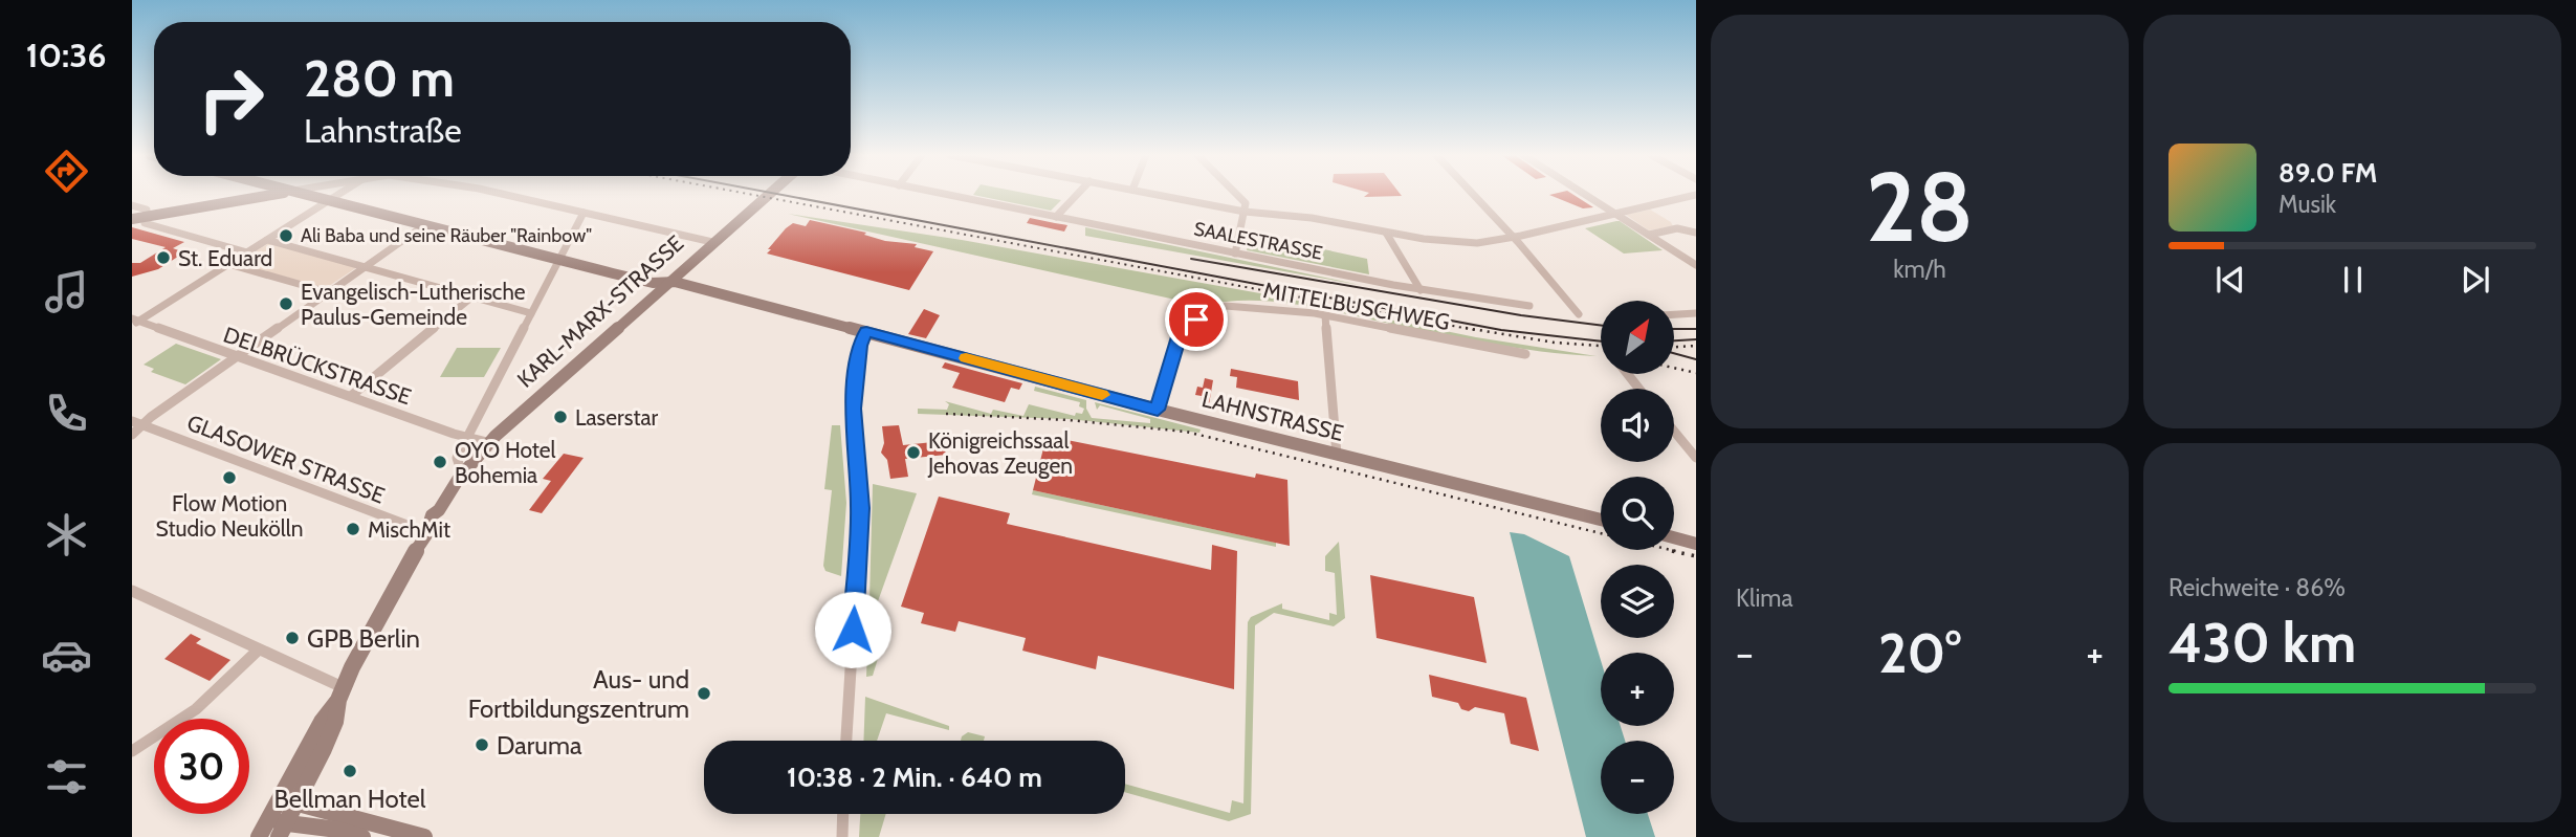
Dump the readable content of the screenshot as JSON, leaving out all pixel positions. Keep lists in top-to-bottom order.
{
  "streets": {
    "street": [
      "SAALESTRASSE",
      "MITTELBUSCHWEG",
      "KARL-MARX-STRASSE",
      "DELBRÜCKSTRASSE",
      "LAHNSTRASSE",
      "GLASOWER STRASSE"
    ]
  },
  "crossings": [
    ["MITTELBUSCHWEG", "LAHNSTRASSE"],
    ["KARL-MARX-STRASSE", "DELBRÜCKSTRASSE"],
    ["KARL-MARX-STRASSE", "LAHNSTRASSE"],
    ["KARL-MARX-STRASSE", "GLASOWER STRASSE"]
  ],
  "places": [
    "Ali Baba und seine Räuber \"Rainbow\"",
    "St. Eduard",
    "Evangelisch-Lutherische Paulus-Gemeinde",
    "Laserstar",
    "Königreichssaal Jehovas Zeugen",
    "OYO Hotel Bohemia",
    "Flow Motion Studio Neukölln",
    "MischMit",
    "GPB Berlin",
    "Aus- und Fortbildungszentrum",
    "Daruma",
    "Bellman Hotel"
  ],
  "north": "top right",
  "page": {
    "tabs": "10:36",
    "tile": [
      ["28", "km/h"],
      "Klima",
      ["Reichweite · 86%", "430 km"]
    ],
    "turn": ["280 m", "Lahnstraße"],
    "song": ["89.0 FM", "Musik"],
    "map_buttons": ["+", "−"],
    "heat": ["−", "20°", "+"],
    "limit": "30",
    "trip": "10:38 · 2 Min. · 640 m"
  }
}
